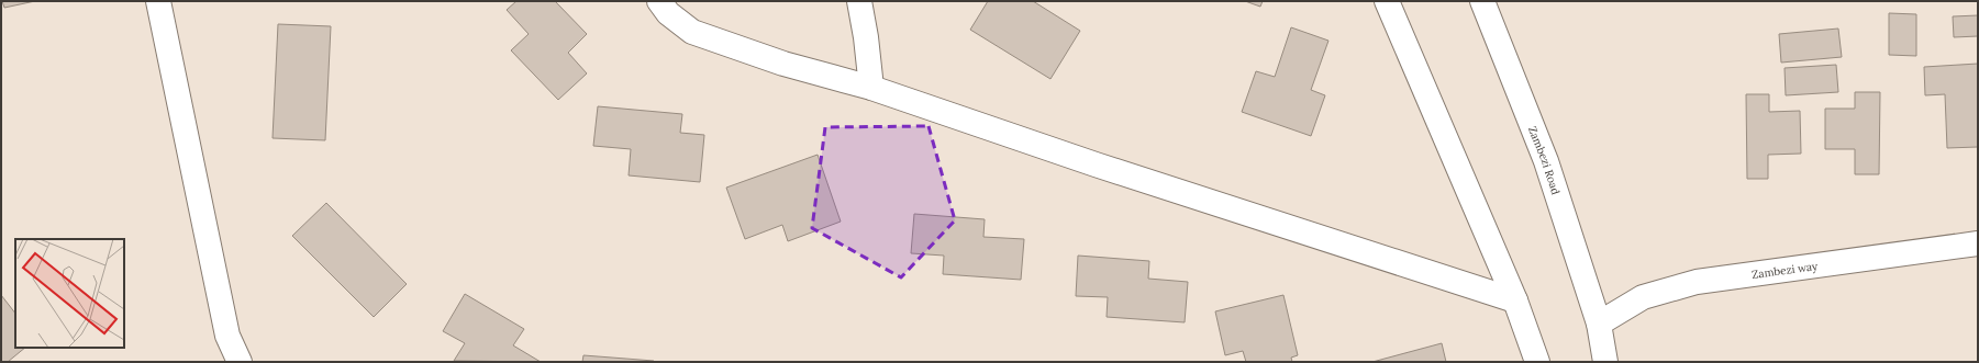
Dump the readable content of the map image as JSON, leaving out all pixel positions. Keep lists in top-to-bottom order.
{
  "streets": {
    "street": ["Zambezi Road", "Zambezi way"]
  },
  "crossings": [
    ["Zambezi Road", "Zambezi way"]
  ]
}
